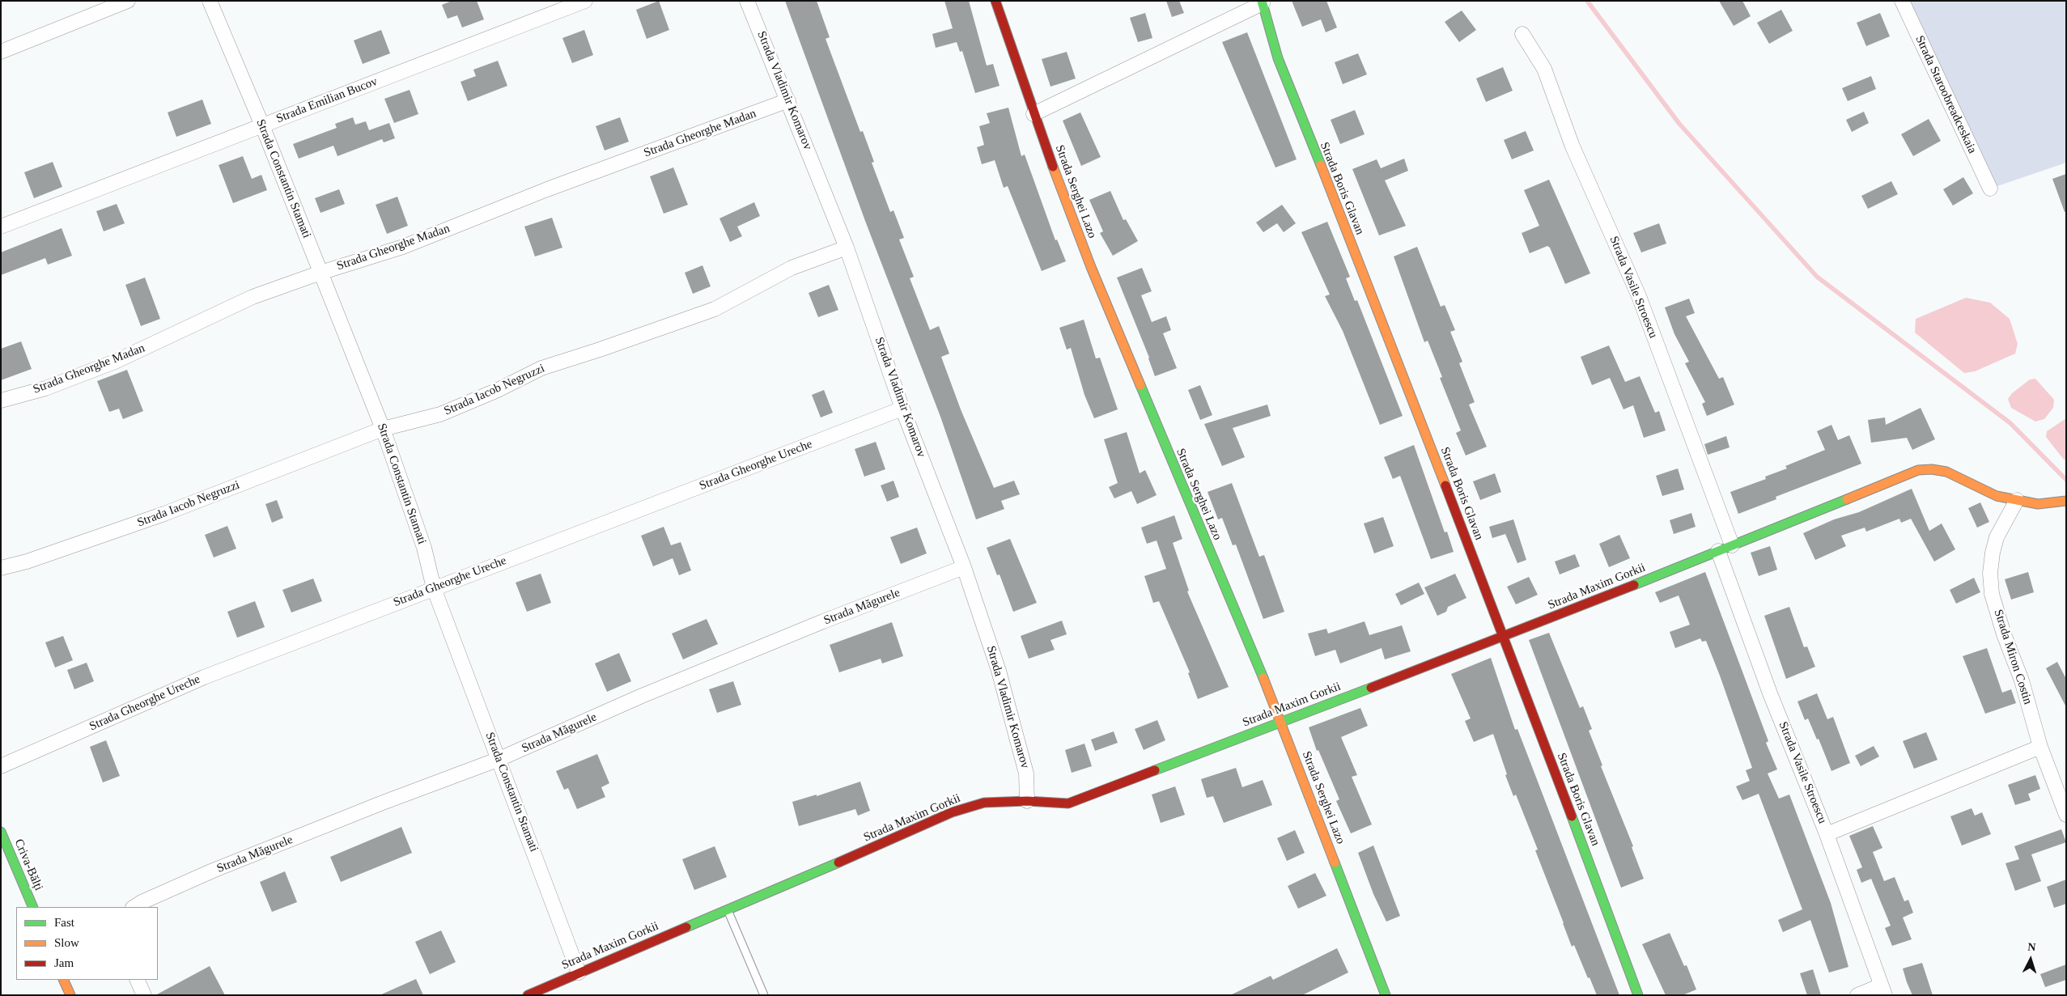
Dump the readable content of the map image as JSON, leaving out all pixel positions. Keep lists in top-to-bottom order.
{
  "streets": {
    "main road": [
      "Strada Boris Glavan",
      "Strada Serghei Lazo",
      "Strada Maxim Gorkii",
      "Criva-Bălți"
    ],
    "street": [
      "Strada Vladimir Komarov",
      "Strada Staroobreadceskaia",
      "Strada Emilian Bucov",
      "Strada Gheorghe Madan",
      "Strada Constantin Stamati",
      "Strada Vasile Stroescu",
      "Strada Iacob Negruzzi",
      "Strada Gheorghe Ureche",
      "Strada Măgurele",
      "Strada Miron Costin"
    ]
  },
  "crossings": [
    ["Strada Vladimir Komarov", "Strada Gheorghe Madan"],
    ["Strada Vladimir Komarov", "Strada Iacob Negruzzi"],
    ["Strada Vladimir Komarov", "Strada Gheorghe Ureche"],
    ["Strada Vladimir Komarov", "Strada Maxim Gorkii"],
    ["Strada Vladimir Komarov", "Strada Măgurele"],
    ["Strada Emilian Bucov", "Strada Constantin Stamati"],
    ["Strada Gheorghe Madan", "Strada Constantin Stamati"],
    ["Strada Constantin Stamati", "Strada Iacob Negruzzi"],
    ["Strada Constantin Stamati", "Strada Gheorghe Ureche"],
    ["Strada Constantin Stamati", "Strada Maxim Gorkii"],
    ["Strada Constantin Stamati", "Strada Măgurele"],
    ["Strada Boris Glavan", "Strada Maxim Gorkii"],
    ["Strada Serghei Lazo", "Strada Maxim Gorkii"],
    ["Strada Vasile Stroescu", "Strada Maxim Gorkii"],
    ["Strada Maxim Gorkii", "Strada Miron Costin"]
  ],
  "legend": ["Fast", "Slow", "Jam"],
  "north": "top"
}
